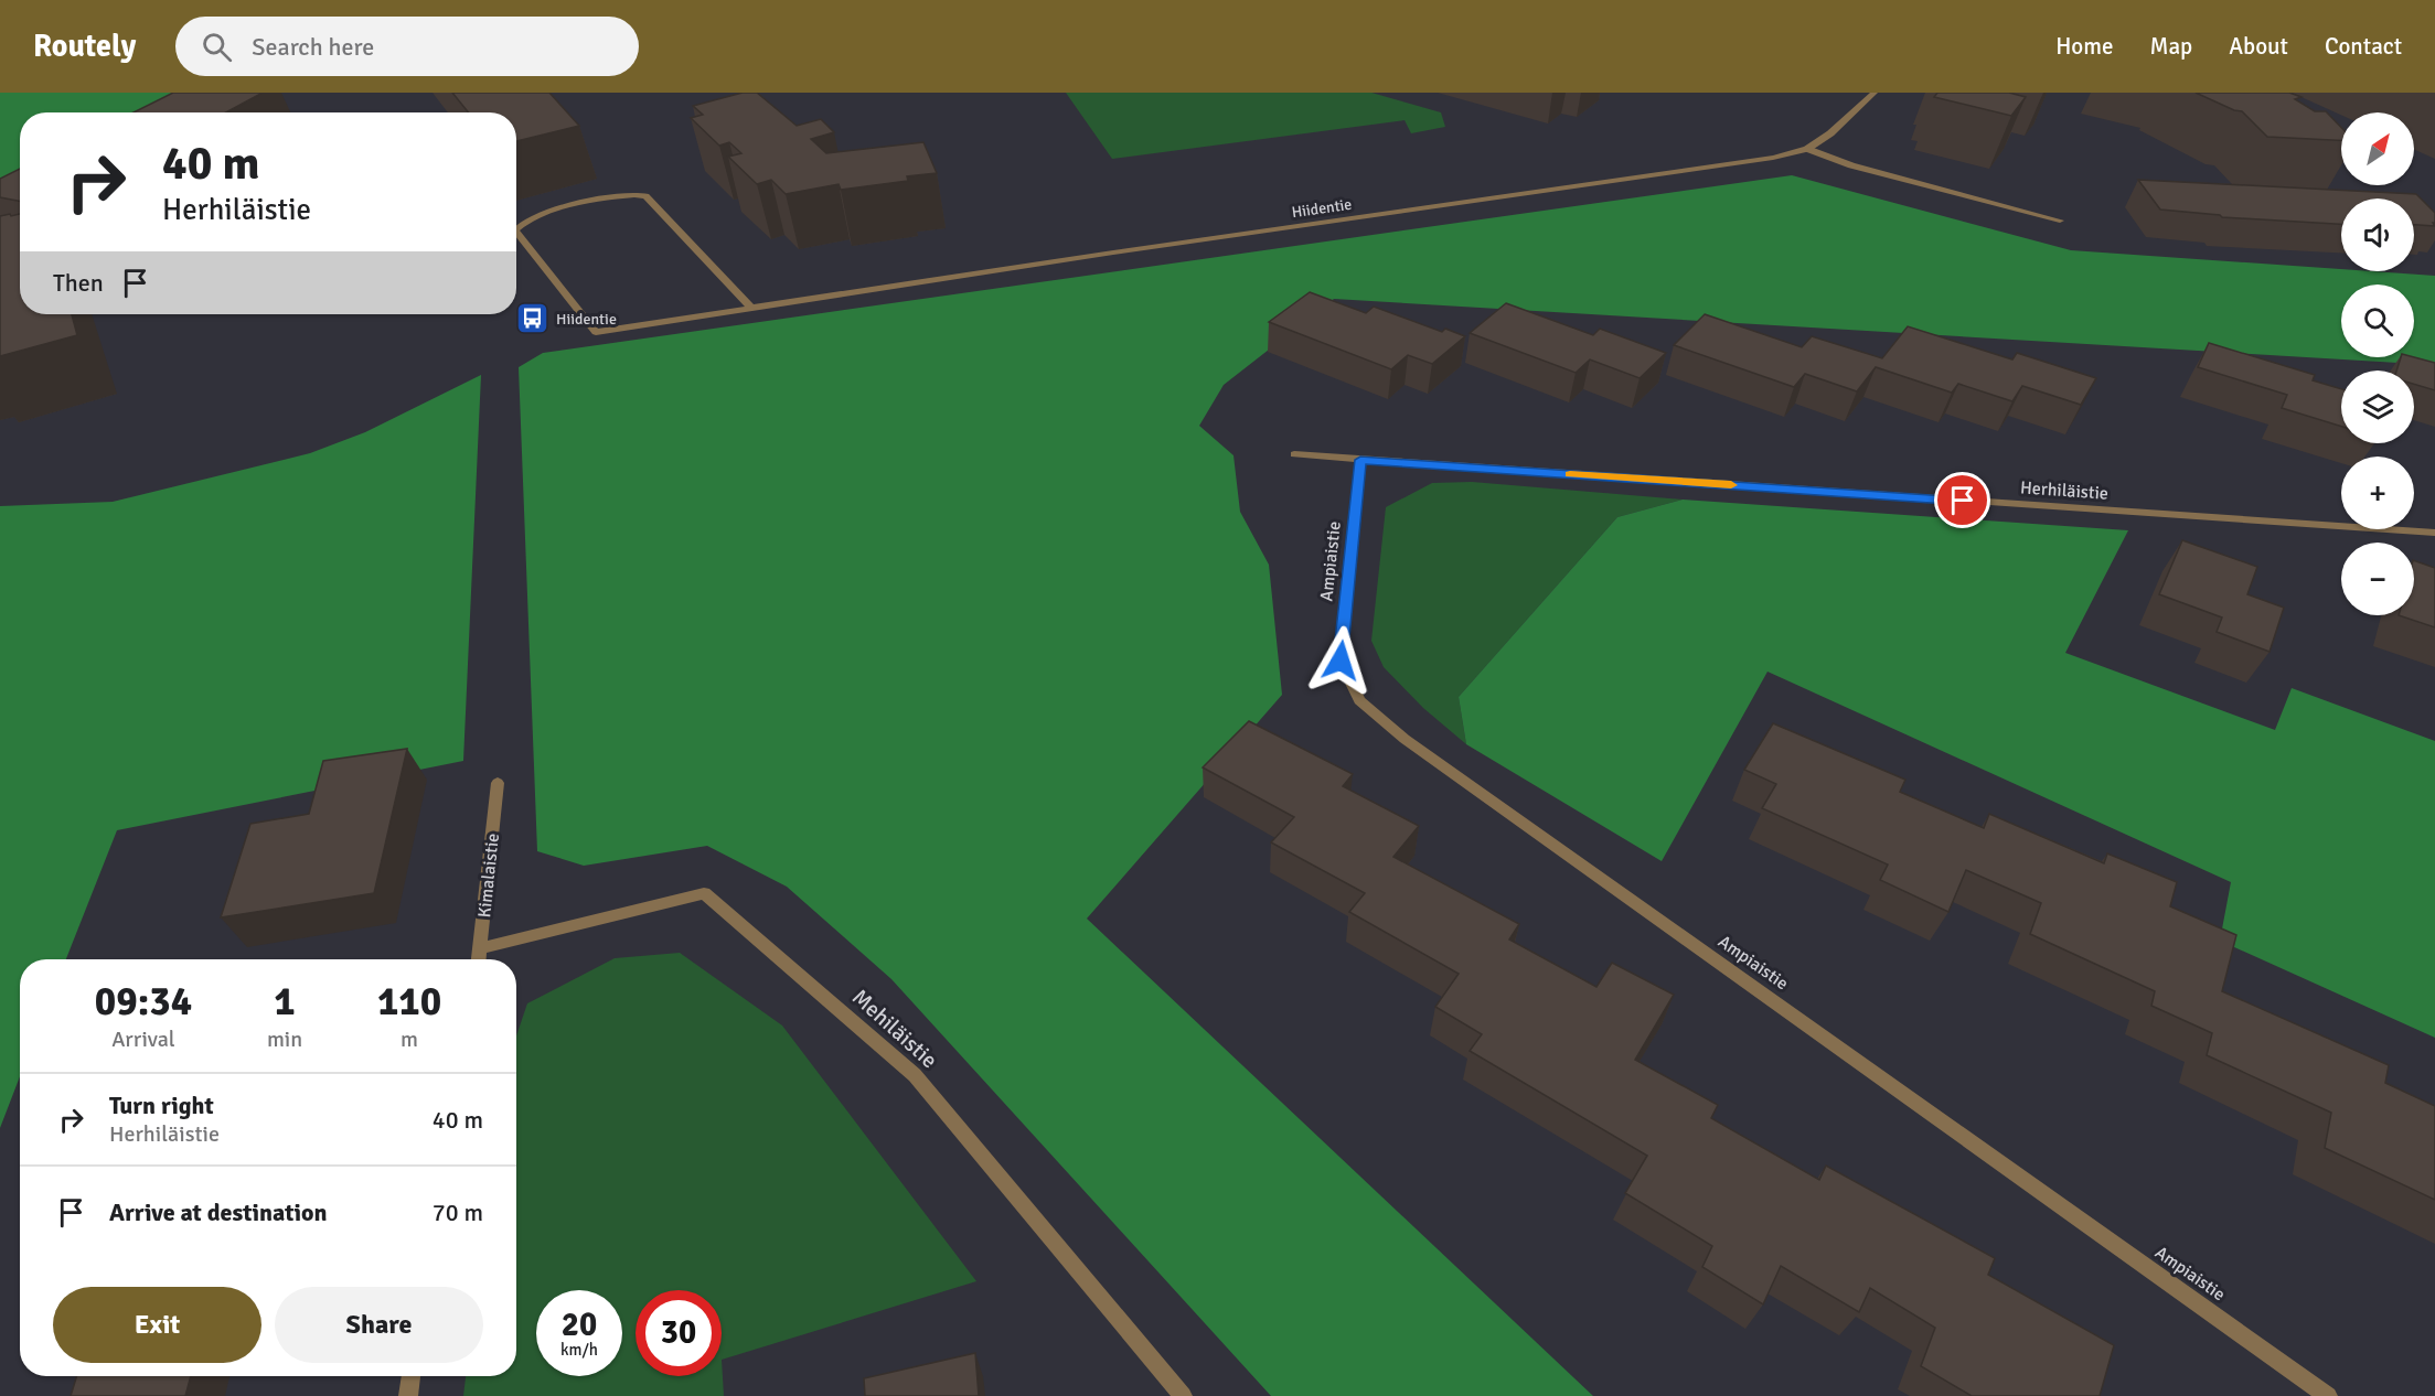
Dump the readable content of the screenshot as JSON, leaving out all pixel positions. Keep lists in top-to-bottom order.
{
  "streets": {
    "street": [
      "Hiidentie",
      "Herhiläistie",
      "Ampiaistie",
      "Kimalaistie",
      "Mehiläistie"
    ]
  },
  "crossings": [
    ["Herhiläistie", "Ampiaistie"],
    ["Kimalaistie", "Mehiläistie"]
  ],
  "places": {
    "bus stop": ["Hiidentie"]
  },
  "north": "top right",
  "page": {
    "header": "Routely",
    "search": "Search here",
    "nav": [
      "Home",
      "Map",
      "About",
      "Contact"
    ],
    "map_buttons": ["+", "−"],
    "turn": ["40 m", "Herhiläistie"],
    "then": "Then",
    "eta": [
      "09:34",
      "Arrival",
      "1",
      "min",
      "110",
      "m"
    ],
    "list": [
      {
        "name": "Turn right",
        "note": "Herhiläistie",
        "value": "40 m"
      },
      {
        "name": "Arrive at destination",
        "value": "70 m"
      }
    ],
    "buttons": ["Exit", "Share"],
    "speed": "20 km/h",
    "limit": "30"
  }
}
